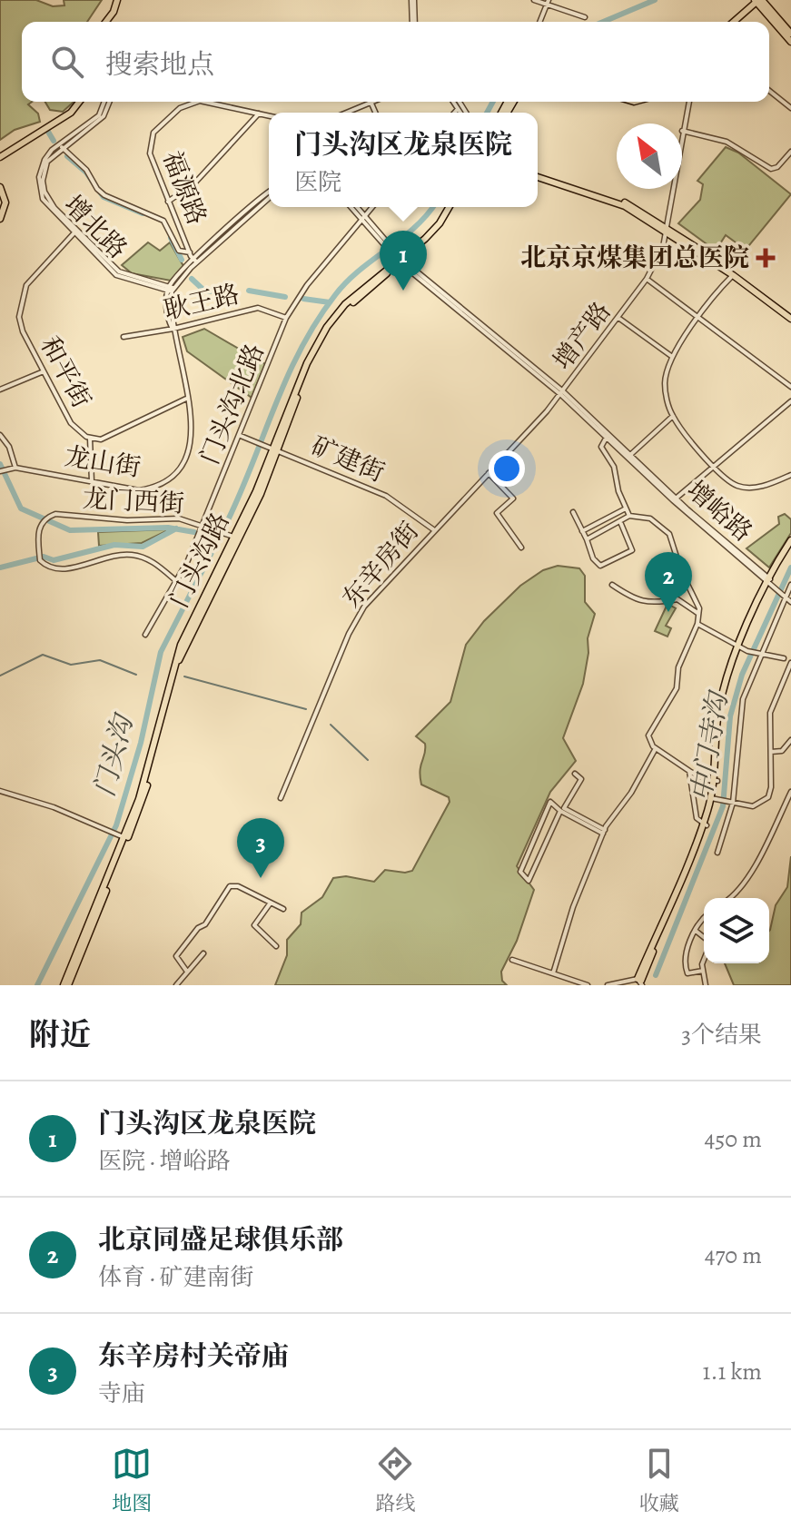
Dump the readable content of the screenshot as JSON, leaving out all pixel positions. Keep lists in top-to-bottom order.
{
  "streets": {
    "main road": ["门头沟路"],
    "street": [
      "福源路",
      "增北路",
      "耿王路",
      "增产路",
      "和平街",
      "门头沟北路",
      "矿建街",
      "龙山街",
      "龙门西街",
      "增峪路",
      "东辛房街"
    ]
  },
  "crossings": [
    ["增北路", "和平街"],
    ["增北路", "龙山街"],
    ["耿王路", "门头沟北路"],
    ["耿王路", "龙山街"],
    ["增产路", "增峪路"],
    ["增产路", "东辛房街"],
    ["和平街", "龙山街"],
    ["门头沟北路", "矿建街"],
    ["门头沟北路", "龙门西街"],
    ["矿建街", "门头沟路"],
    ["矿建街", "东辛房街"],
    ["龙门西街", "门头沟路"],
    ["增峪路", "门头沟路"],
    ["增峪路", "东辛房街"]
  ],
  "water": ["中门寺沟", "门头沟"],
  "places": {
    "health": ["北京京煤集团总医院"]
  },
  "north": "top left",
  "page": {
    "search": "搜索地点",
    "popup": ["门头沟区龙泉医院", "医院"],
    "pins": ["1", "2", "3"],
    "heading": ["附近", "3个结果"],
    "list": [
      {
        "mark": "1",
        "name": "门头沟区龙泉医院",
        "note": "医院 · 增峪路",
        "value": "450 m"
      },
      {
        "mark": "2",
        "name": "北京同盛足球俱乐部",
        "note": "体育 · 矿建南街",
        "value": "470 m"
      },
      {
        "mark": "3",
        "name": "东辛房村关帝庙",
        "note": "寺庙",
        "value": "1.1 km"
      }
    ],
    "nav": ["地图", "路线", "收藏"]
  }
}
